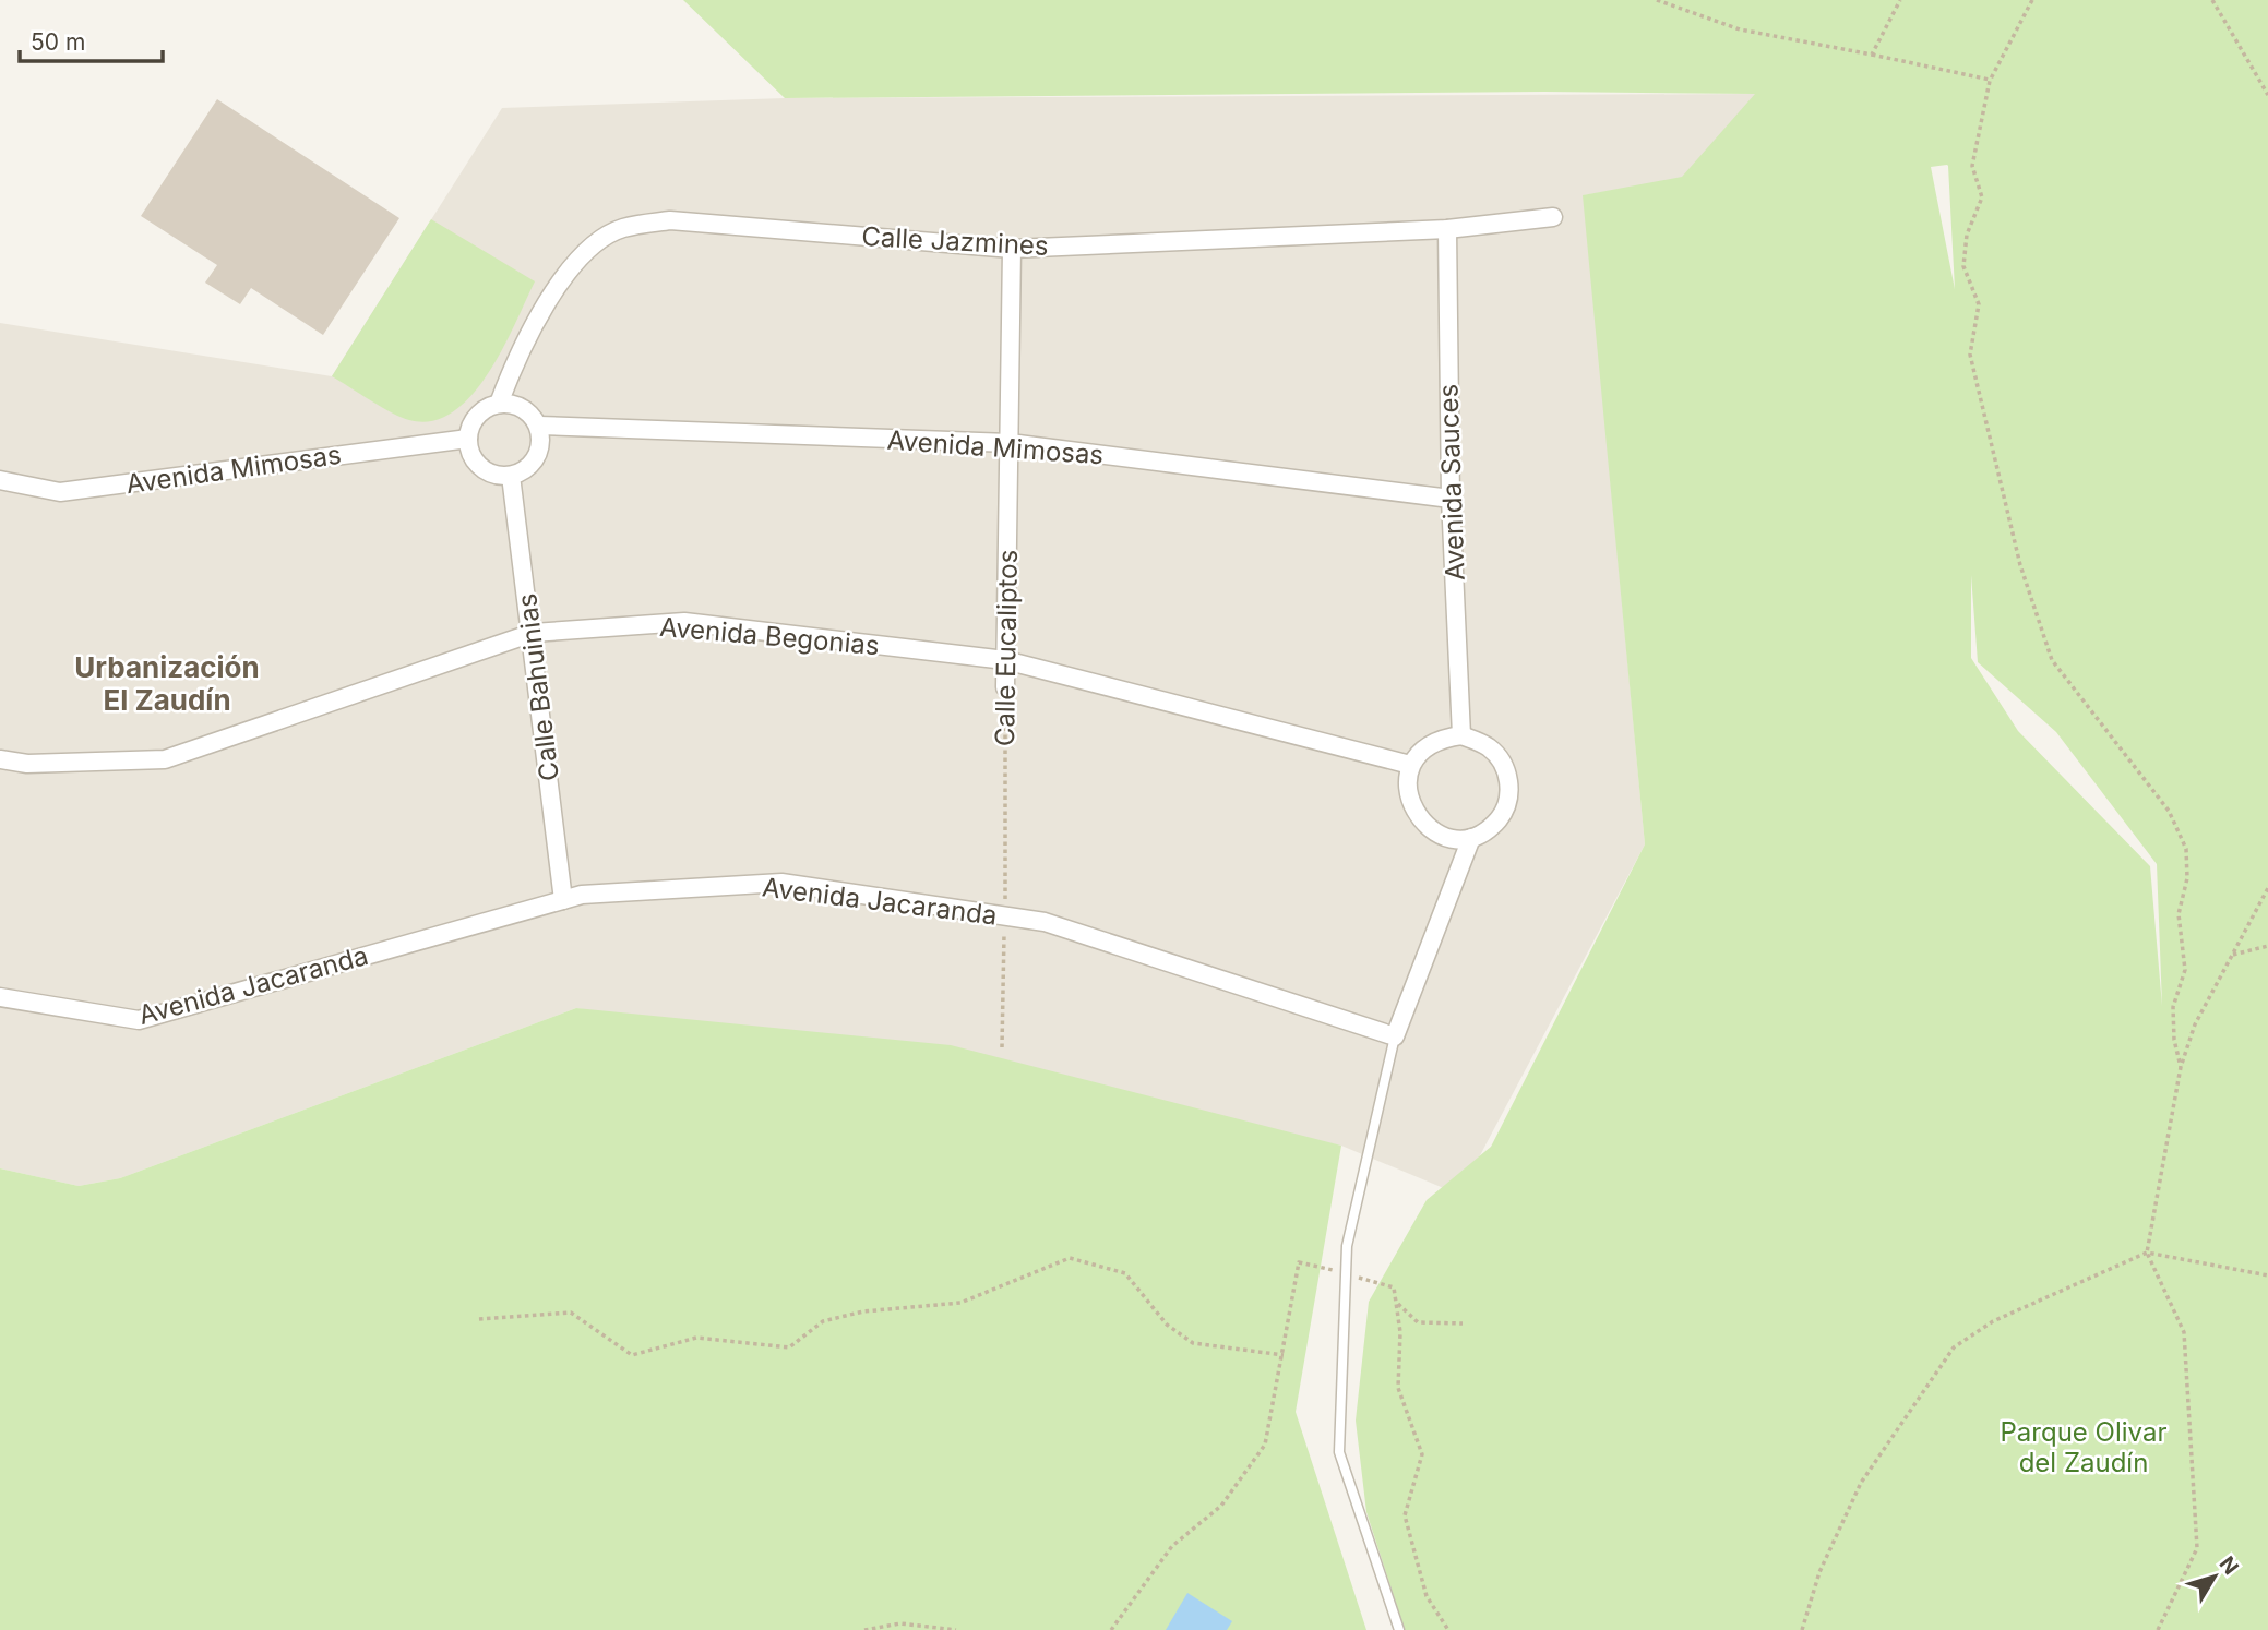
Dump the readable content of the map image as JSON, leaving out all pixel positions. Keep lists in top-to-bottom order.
{
  "streets": {
    "street": [
      "Calle Jazmines",
      "Avenida Mimosas",
      "Avenida Sauces",
      "Avenida Begonias",
      "Calle Eucaliptos",
      "Calle Bahuinias",
      "Avenida Jacaranda"
    ]
  },
  "crossings": [
    ["Calle Jazmines", "Avenida Mimosas"],
    ["Calle Jazmines", "Avenida Sauces"],
    ["Calle Jazmines", "Calle Eucaliptos"],
    ["Calle Jazmines", "Calle Bahuinias"],
    ["Avenida Mimosas", "Avenida Sauces"],
    ["Avenida Mimosas", "Calle Eucaliptos"],
    ["Avenida Mimosas", "Calle Bahuinias"],
    ["Avenida Sauces", "Avenida Begonias"],
    ["Avenida Begonias", "Calle Eucaliptos"],
    ["Avenida Begonias", "Calle Bahuinias"],
    ["Calle Eucaliptos", "Avenida Jacaranda"],
    ["Calle Bahuinias", "Avenida Jacaranda"]
  ],
  "districts": ["Urbanización El Zaudín"],
  "parks": ["Parque Olivar del Zaudín"],
  "scale_bar": "50 m",
  "north": "top right"
}
